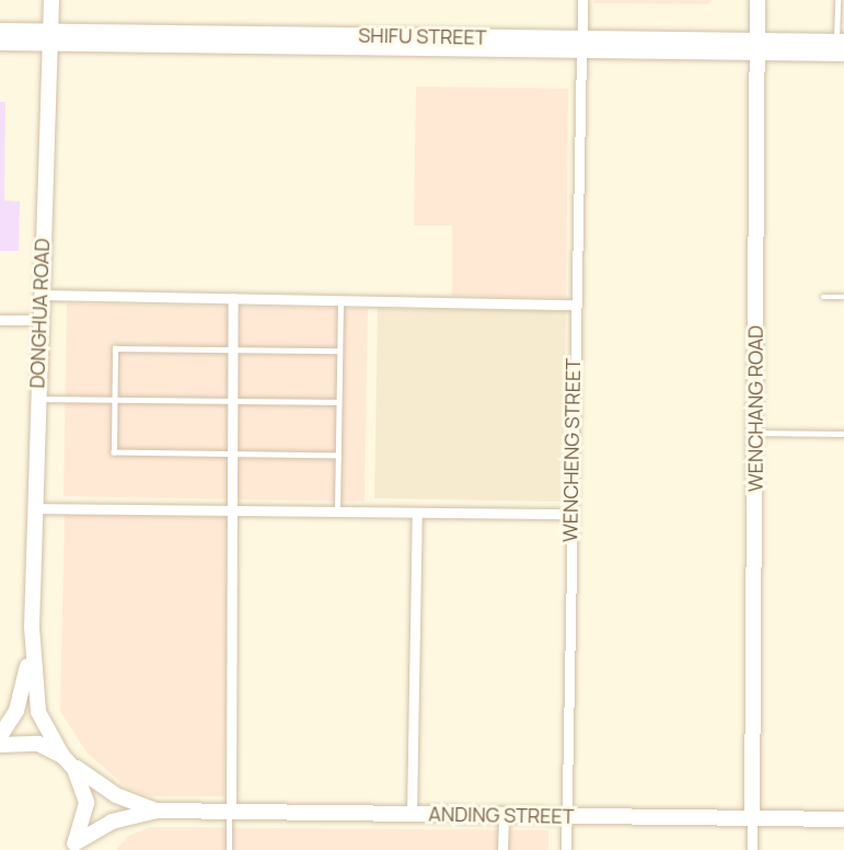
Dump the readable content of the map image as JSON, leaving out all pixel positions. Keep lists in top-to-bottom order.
{
  "streets": {
    "street": [
      "SHIFU STREET",
      "DONGHUA ROAD",
      "WENCHANG ROAD",
      "WENCHENG STREET",
      "ANDING STREET"
    ]
  },
  "crossings": [
    ["SHIFU STREET", "DONGHUA ROAD"],
    ["SHIFU STREET", "WENCHANG ROAD"],
    ["SHIFU STREET", "WENCHENG STREET"],
    ["WENCHANG ROAD", "ANDING STREET"],
    ["WENCHENG STREET", "ANDING STREET"]
  ]
}
